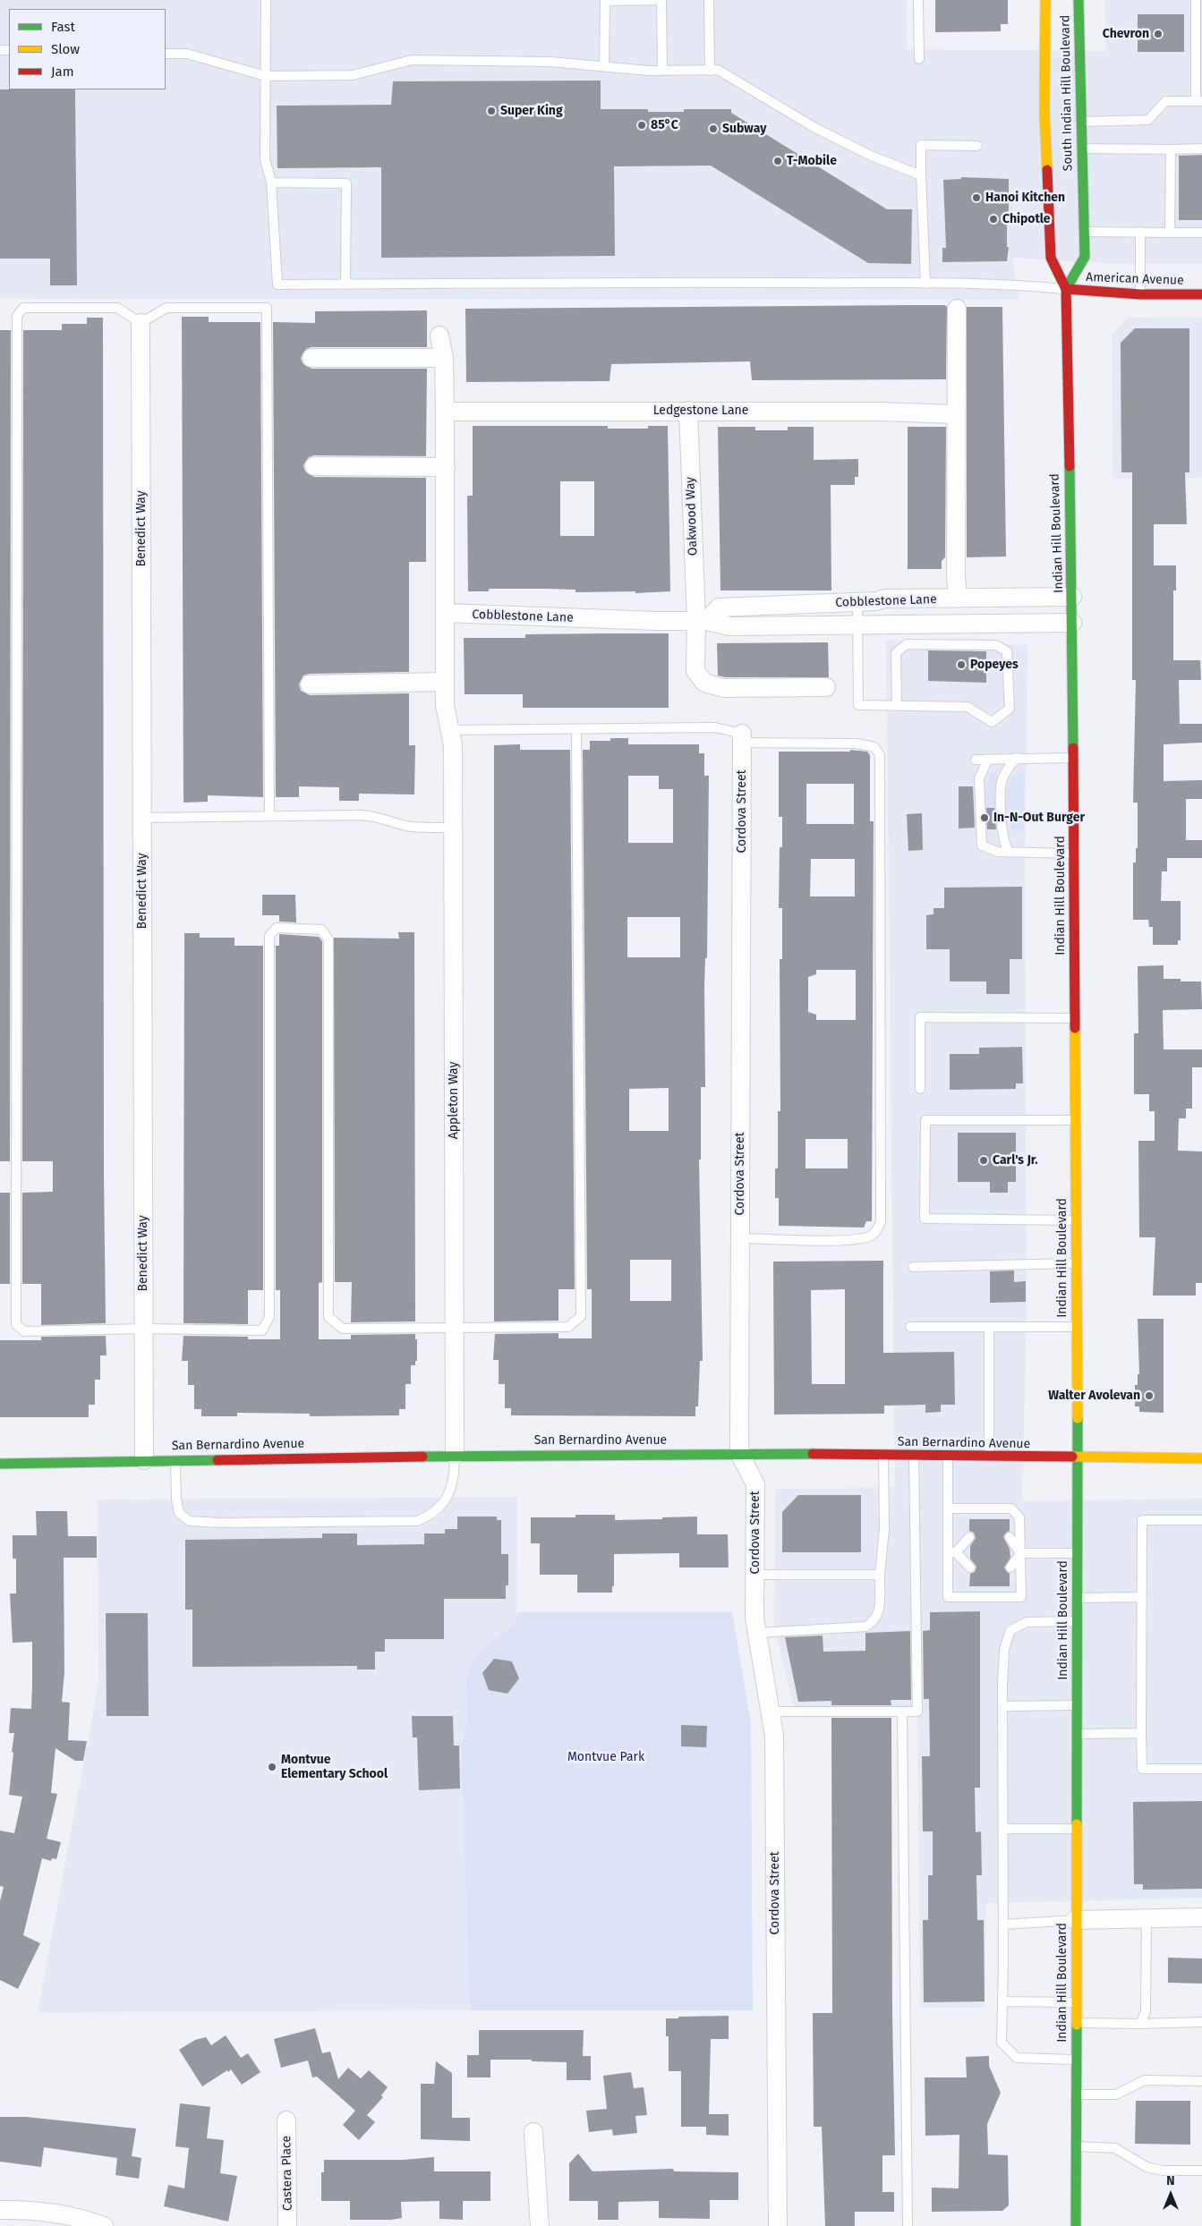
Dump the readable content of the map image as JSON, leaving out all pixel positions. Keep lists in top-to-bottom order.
{
  "streets": {
    "main road": [
      "South Indian Hill Boulevard",
      "American Avenue",
      "Indian Hill Boulevard",
      "San Bernardino Avenue"
    ],
    "street": [
      "Ledgestone Lane",
      "Oakwood Way",
      "Benedict Way",
      "Cobblestone Lane",
      "Cordova Street",
      "Appleton Way",
      "Castera Place"
    ]
  },
  "crossings": [
    ["South Indian Hill Boulevard", "American Avenue"],
    ["South Indian Hill Boulevard", "Indian Hill Boulevard"],
    ["American Avenue", "Indian Hill Boulevard"],
    ["Ledgestone Lane", "Oakwood Way"],
    ["Ledgestone Lane", "Appleton Way"],
    ["Oakwood Way", "Cobblestone Lane"],
    ["Benedict Way", "San Bernardino Avenue"],
    ["Indian Hill Boulevard", "Cobblestone Lane"],
    ["Indian Hill Boulevard", "San Bernardino Avenue"],
    ["Cobblestone Lane", "Appleton Way"],
    ["Cordova Street", "San Bernardino Avenue"],
    ["Appleton Way", "San Bernardino Avenue"]
  ],
  "parks": ["Montvue Park"],
  "places": [
    "Chevron",
    "Super King",
    "85°C",
    "Subway",
    "T-Mobile",
    "Hanoi Kitchen",
    "Chipotle",
    "Popeyes",
    "In-N-Out Burger",
    "Carl's Jr.",
    "Walter Avolevan",
    "Montvue Elementary School"
  ],
  "legend": ["Fast", "Slow", "Jam"],
  "north": "top"
}
